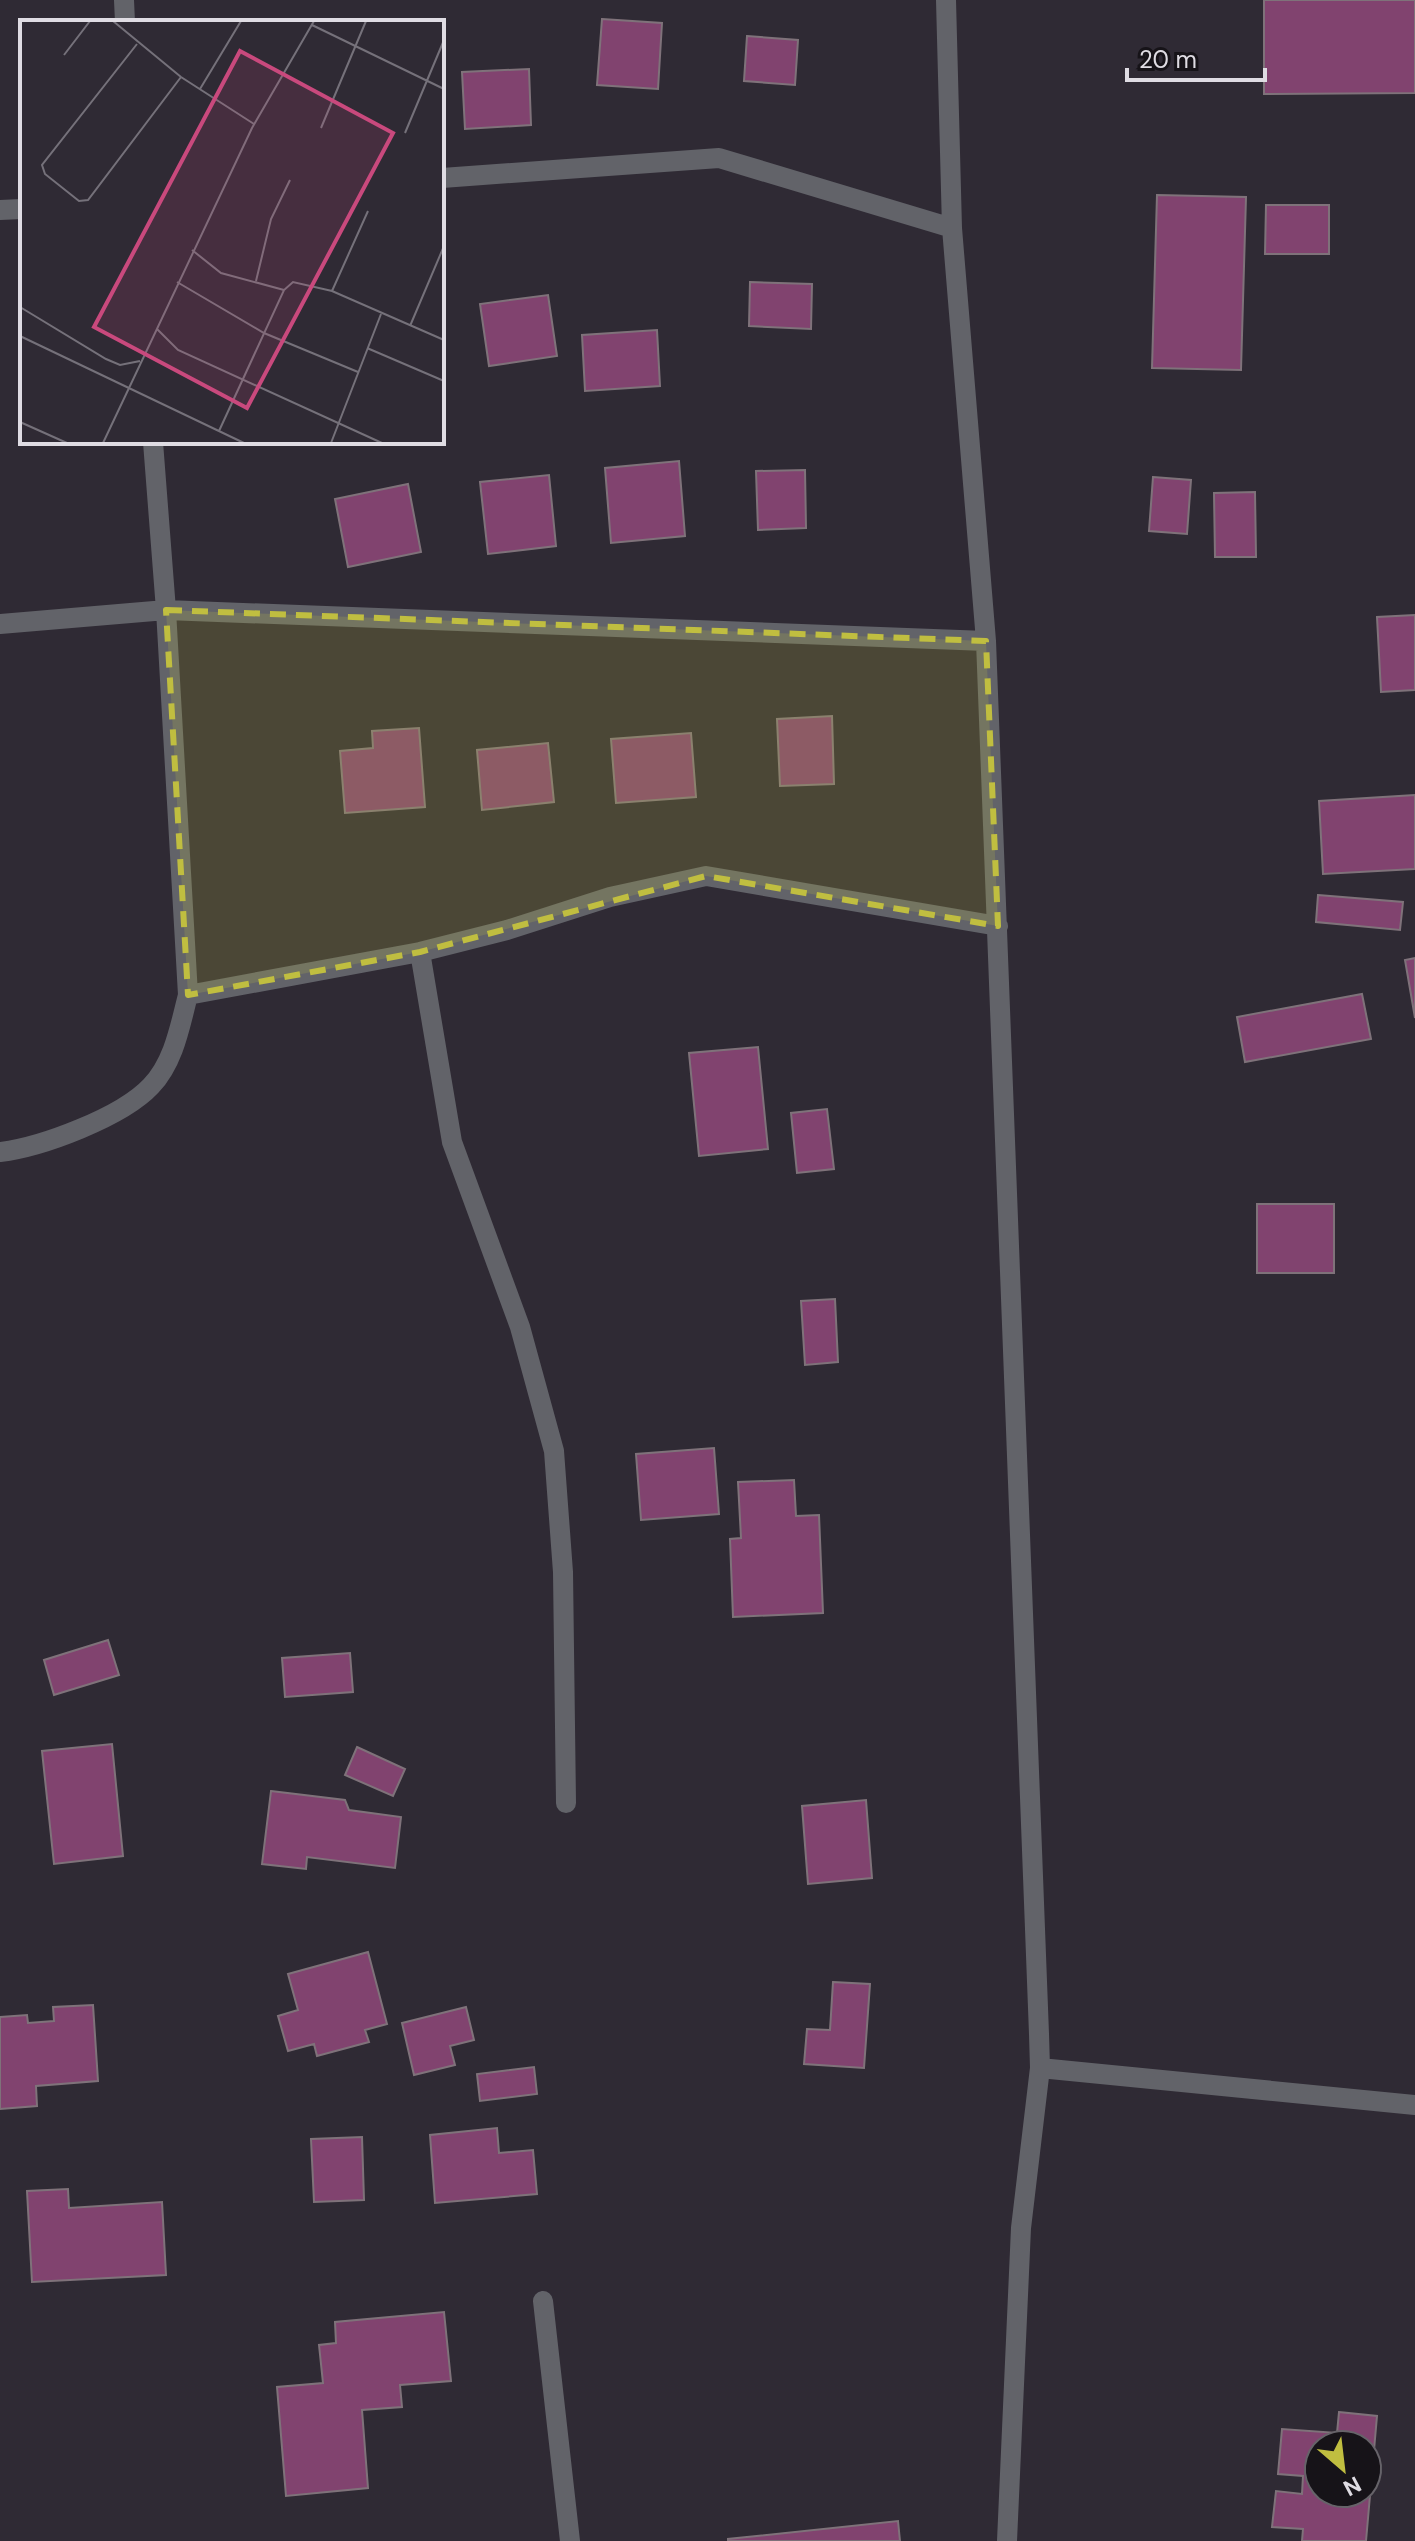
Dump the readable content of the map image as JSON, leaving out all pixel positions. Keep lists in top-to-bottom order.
{
  "scale_bar": "20 m",
  "north": "bottom right"
}
